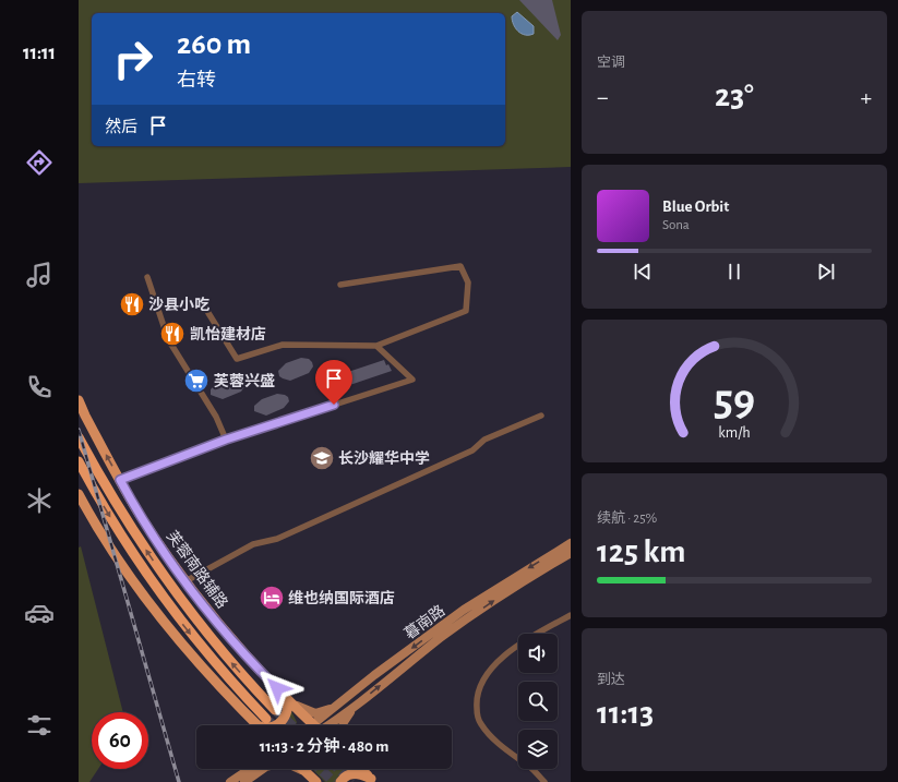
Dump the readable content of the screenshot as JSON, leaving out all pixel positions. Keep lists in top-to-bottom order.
{
  "streets": {
    "main road": ["芙蓉南路辅路", "暮南路"]
  },
  "places": {
    "restaurant": ["沙县小吃", "凯怡建材店"],
    "supermarket": ["芙蓉兴盛"],
    "school or university": ["长沙耀华中学"],
    "hotel": ["维也纳国际酒店"]
  },
  "page": {
    "tabs": "11:11",
    "tile": [
      "空调",
      ["续航 · 25%", "125 km"],
      ["到达", "11:13"]
    ],
    "turn": ["260 m", "右转"],
    "heat": ["−", "23°", "+"],
    "then": "然后",
    "song": ["Blue Orbit", "Sona"],
    "limit": "60",
    "trip": "11:13 · 2 分钟 · 480 m",
    "gauge": ["59", "km/h"]
  }
}
